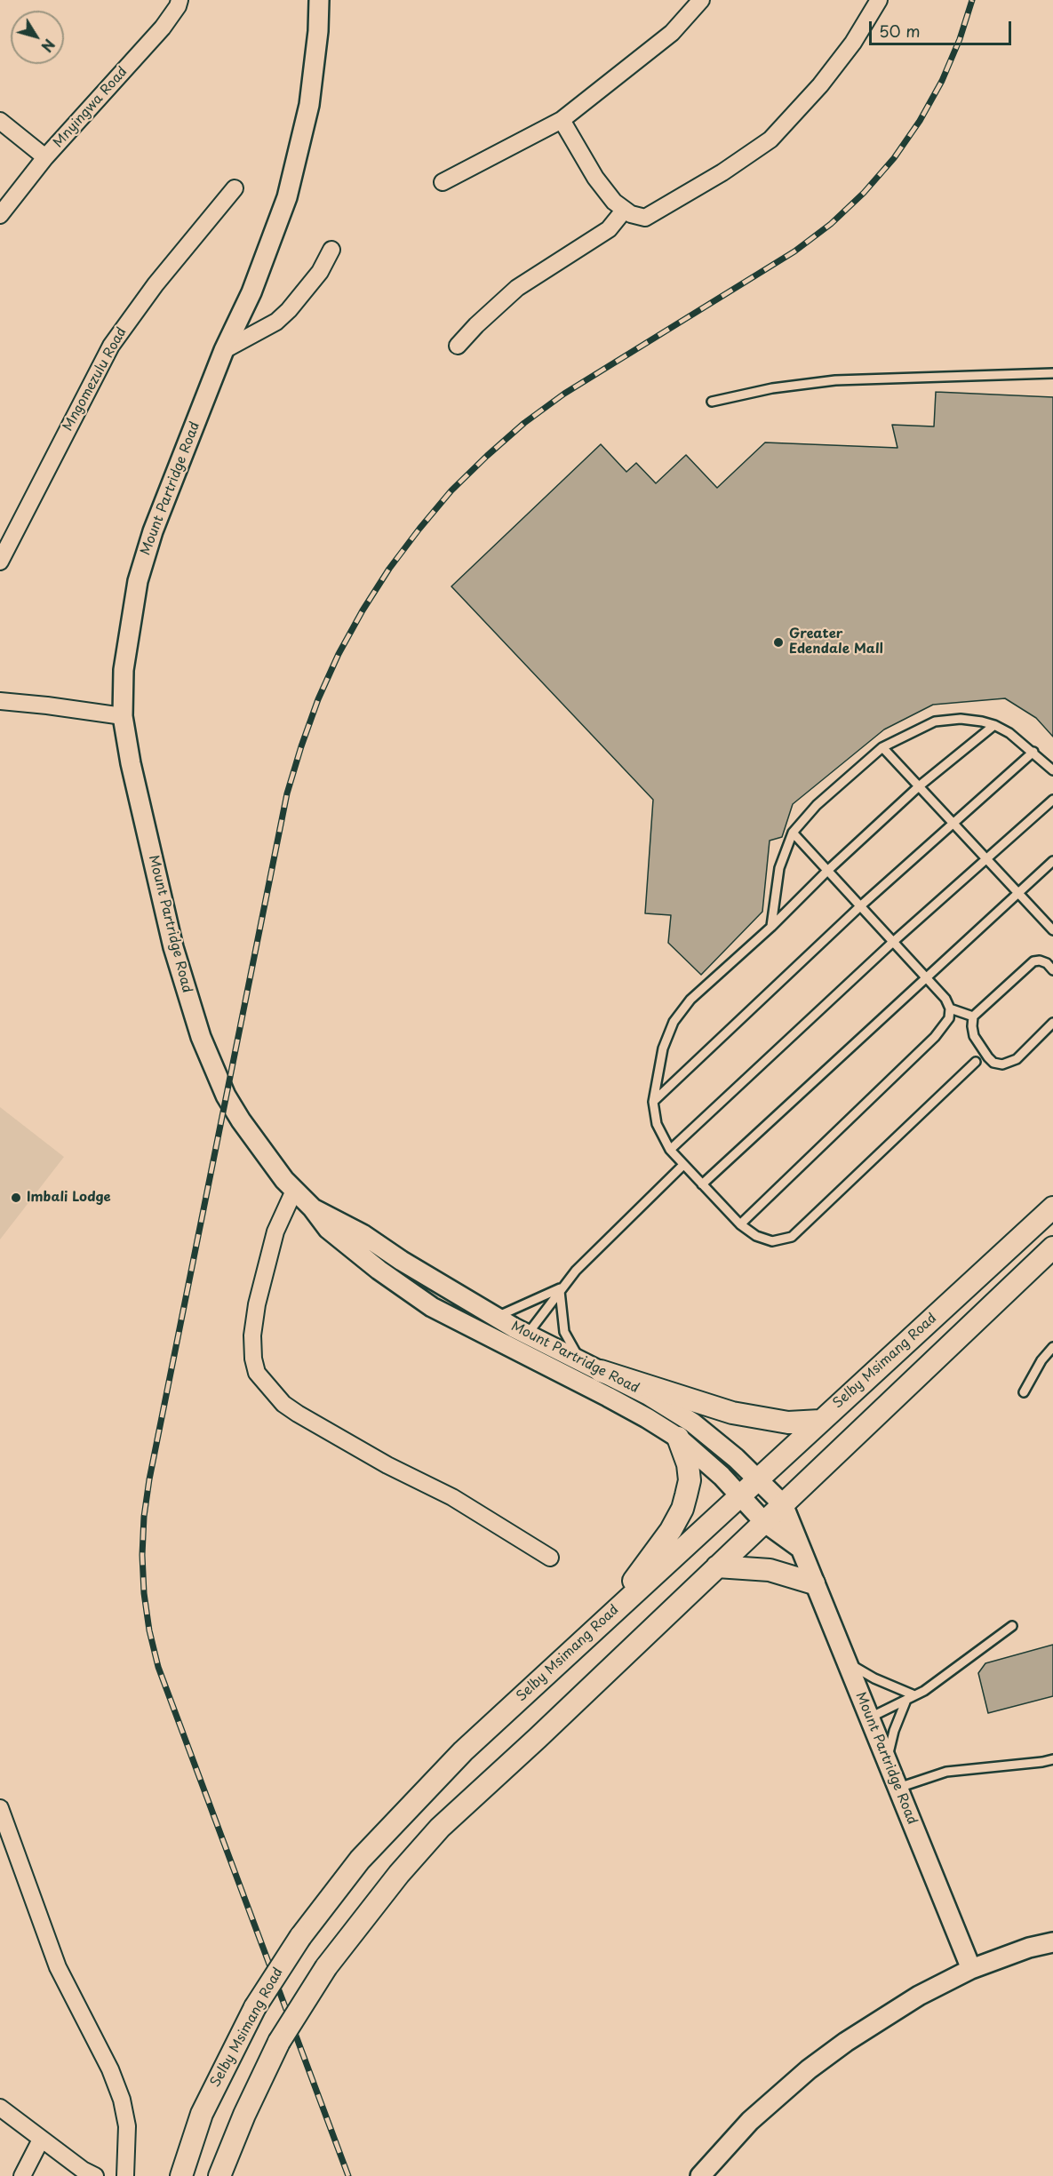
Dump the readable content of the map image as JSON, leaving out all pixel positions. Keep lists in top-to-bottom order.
{
  "streets": {
    "main road": ["Selby Msimang Road"],
    "street": ["Mnyingwa Road", "Mngomezulu Road", "Mount Partridge Road"]
  },
  "crossings": [
    ["Mount Partridge Road", "Selby Msimang Road"]
  ],
  "places": ["Greater Edendale Mall", "Imbali Lodge"],
  "scale_bar": "50 m",
  "north": "bottom right"
}
